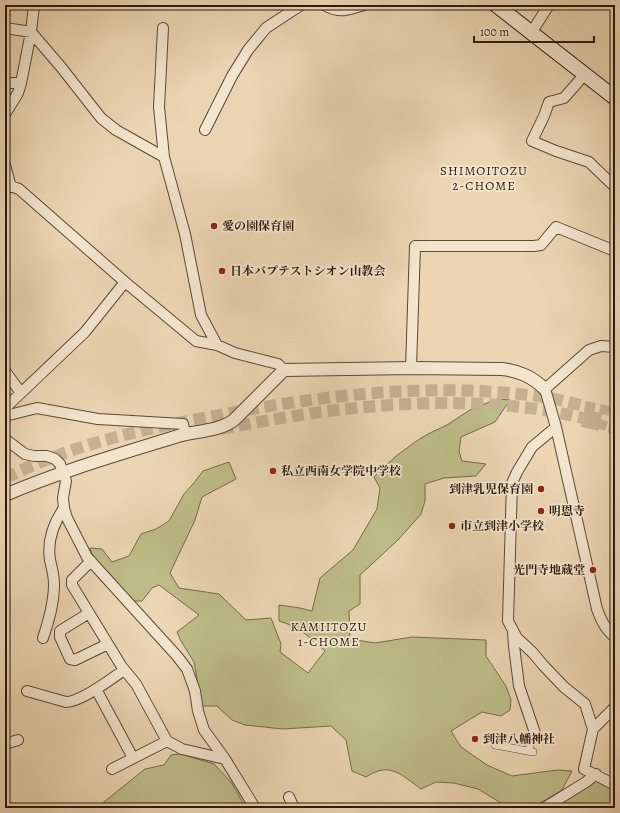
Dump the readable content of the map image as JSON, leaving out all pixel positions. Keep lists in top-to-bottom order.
{
  "districts": ["SHIMOITOZU 2-CHOME", "KAMIITOZU 1-CHOME"],
  "places": [
    "愛の園保育園",
    "日本バプテストシオン山教会",
    "私立西南女学院中学校",
    "到津乳児保育園",
    "明恩寺",
    "市立到津小学校",
    "光門寺地蔵堂",
    "到津八幡神社"
  ],
  "scale_bar": "100 m"
}
